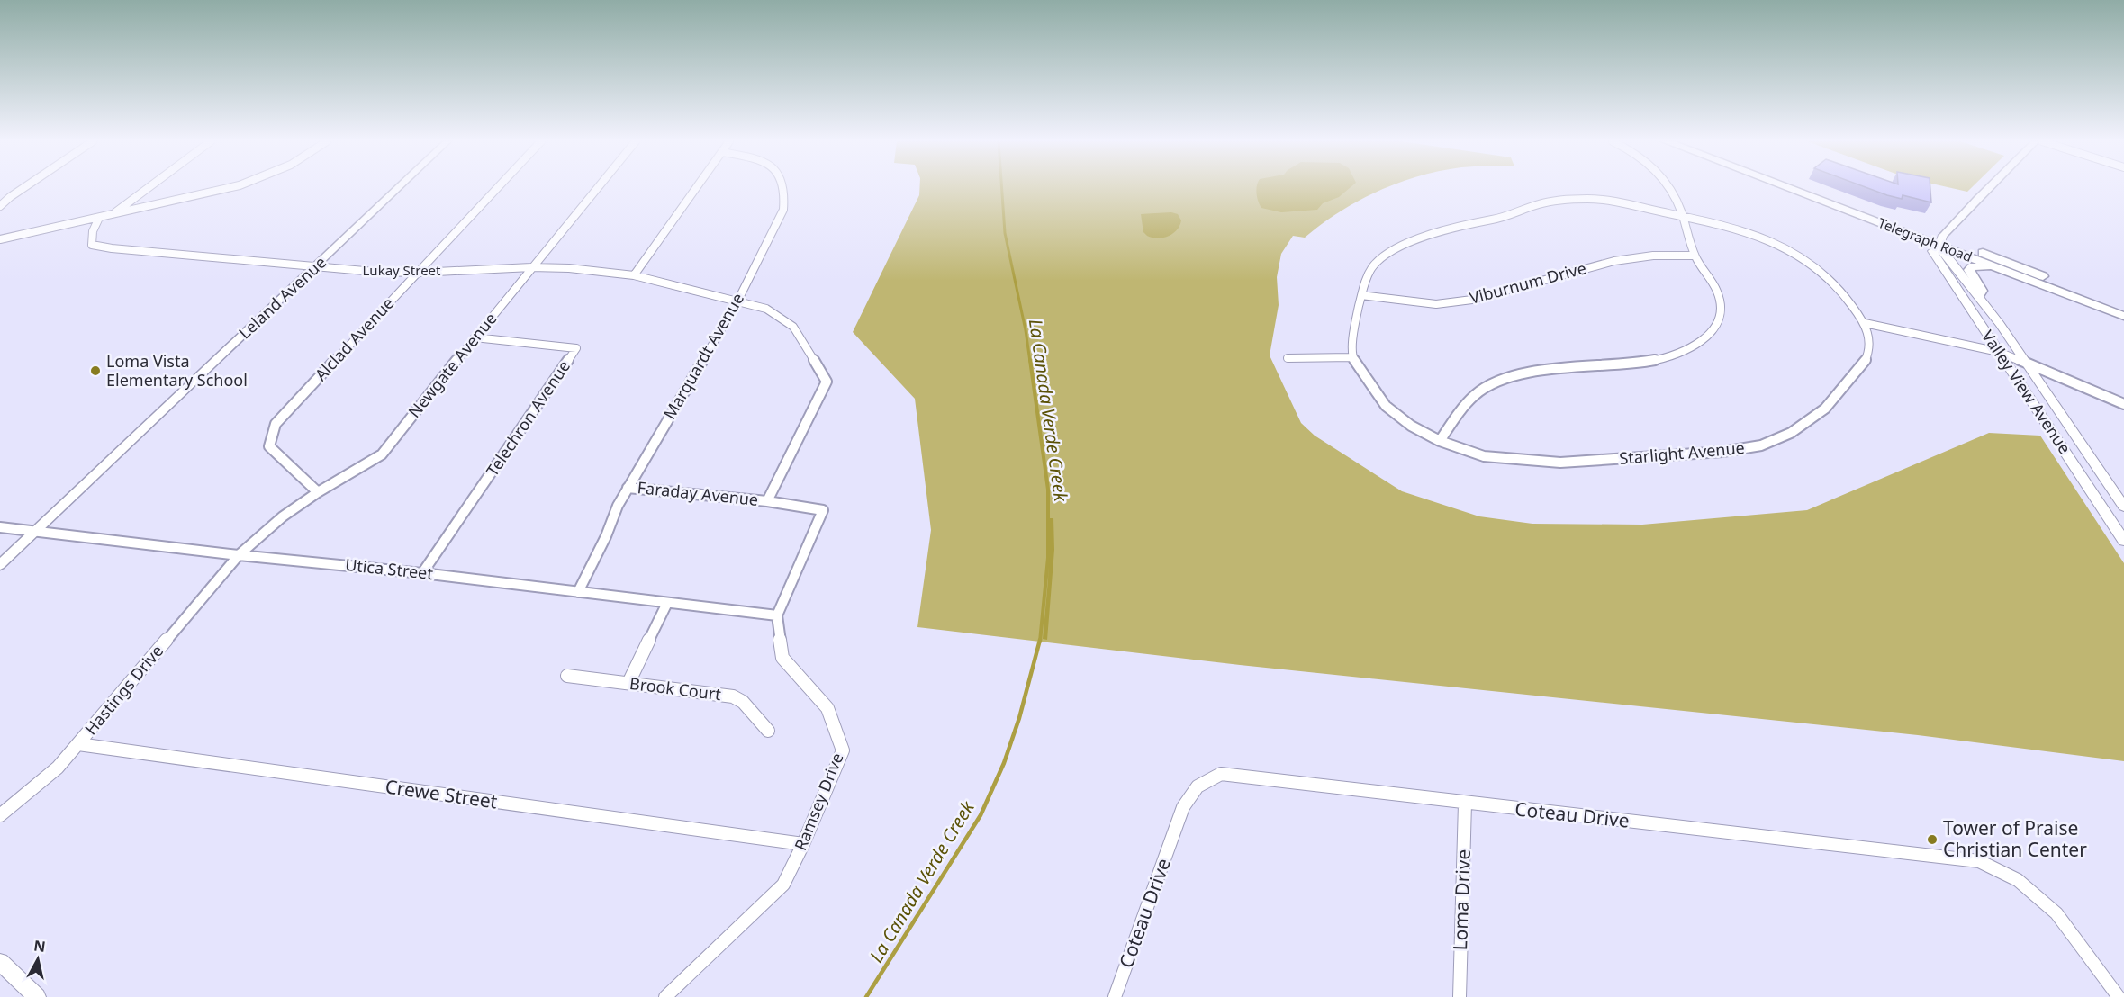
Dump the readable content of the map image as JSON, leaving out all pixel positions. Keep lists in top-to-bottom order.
{
  "streets": {
    "main road": ["Telegraph Road", "Valley View Avenue"],
    "street": [
      "Lukay Street",
      "Viburnum Drive",
      "Leland Avenue",
      "Alclad Avenue",
      "Marquardt Avenue",
      "Newgate Avenue",
      "Telechron Avenue",
      "Starlight Avenue",
      "Faraday Avenue",
      "Utica Street",
      "Brook Court",
      "Hastings Drive",
      "Crewe Street",
      "Ramsey Drive",
      "Coteau Drive",
      "Loma Drive"
    ]
  },
  "crossings": [
    ["Telegraph Road", "Valley View Avenue"],
    ["Lukay Street", "Leland Avenue"],
    ["Lukay Street", "Alclad Avenue"],
    ["Lukay Street", "Marquardt Avenue"],
    ["Lukay Street", "Newgate Avenue"],
    ["Viburnum Drive", "Starlight Avenue"],
    ["Leland Avenue", "Utica Street"],
    ["Alclad Avenue", "Newgate Avenue"],
    ["Marquardt Avenue", "Faraday Avenue"],
    ["Marquardt Avenue", "Utica Street"],
    ["Newgate Avenue", "Telechron Avenue"],
    ["Newgate Avenue", "Utica Street"],
    ["Newgate Avenue", "Hastings Drive"],
    ["Telechron Avenue", "Utica Street"],
    ["Faraday Avenue", "Ramsey Drive"],
    ["Utica Street", "Hastings Drive"],
    ["Utica Street", "Ramsey Drive"],
    ["Hastings Drive", "Crewe Street"],
    ["Crewe Street", "Ramsey Drive"],
    ["Coteau Drive", "Loma Drive"]
  ],
  "water": ["La Canada Verde Creek"],
  "places": ["Loma Vista Elementary School", "Tower of Praise Christian Center"],
  "north": "top"
}
